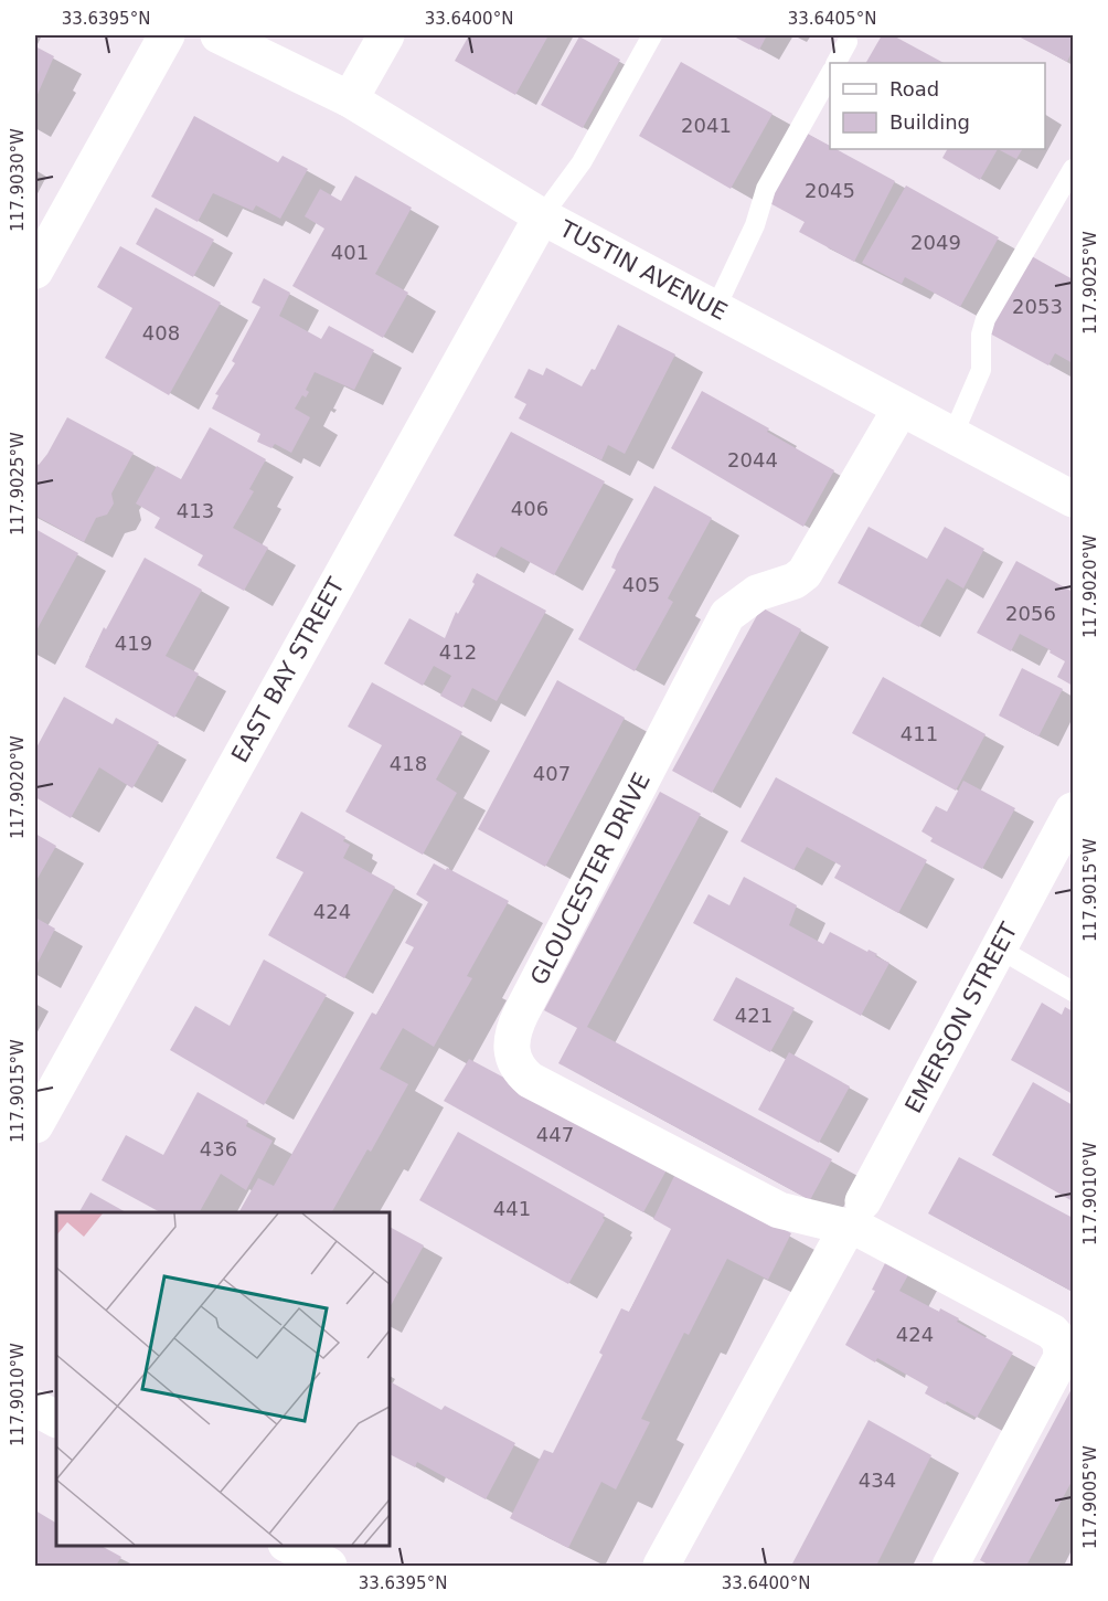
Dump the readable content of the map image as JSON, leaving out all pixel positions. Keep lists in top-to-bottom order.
{
  "streets": {
    "street": [
      "TUSTIN AVENUE",
      "EAST BAY STREET",
      "GLOUCESTER DRIVE",
      "EMERSON STREET"
    ]
  },
  "crossings": [
    ["TUSTIN AVENUE", "EAST BAY STREET"],
    ["TUSTIN AVENUE", "GLOUCESTER DRIVE"],
    ["GLOUCESTER DRIVE", "EMERSON STREET"]
  ],
  "house_numbers": [
    "2041",
    "2045",
    "2049",
    "401",
    "2053",
    "408",
    "2044",
    "406",
    "413",
    "405",
    "2056",
    "419",
    "412",
    "411",
    "418",
    "407",
    "424",
    "421",
    "447",
    "436",
    "441",
    "424",
    "434"
  ],
  "legend": ["Road", "Building"],
  "coordinates": [
    "33.6395°N",
    "33.6400°N",
    "33.6405°N",
    "117.9030°W",
    "117.9025°W",
    "117.9020°W",
    "117.9015°W",
    "117.9010°W",
    "117.9005°W"
  ]
}
